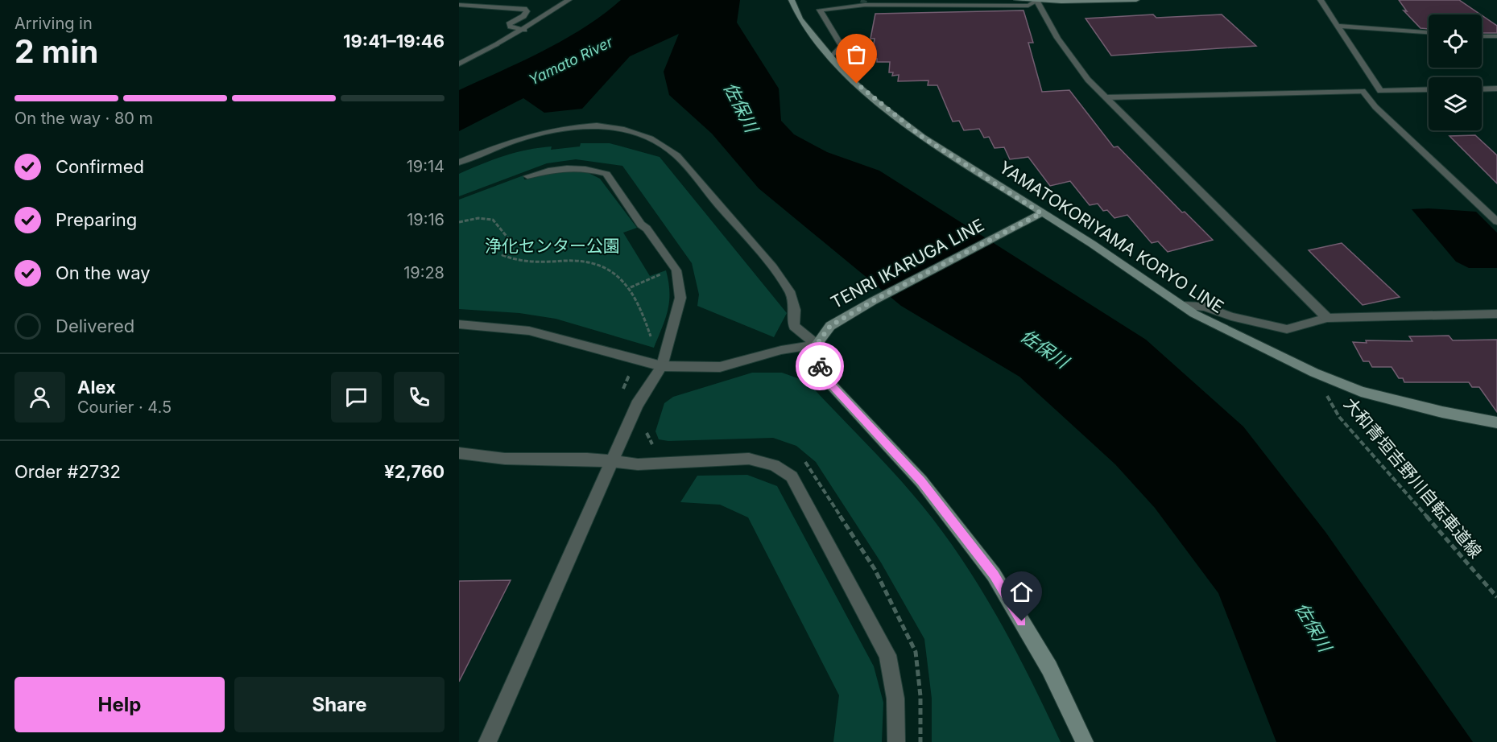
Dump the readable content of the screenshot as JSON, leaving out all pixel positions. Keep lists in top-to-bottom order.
{
  "streets": {
    "main road": ["YAMATOKORIYAMA KORYO LINE", "TENRI IKARUGA LINE"],
    "path": ["大和青垣吉野川自転車道線"]
  },
  "crossings": [
    ["YAMATOKORIYAMA KORYO LINE", "TENRI IKARUGA LINE"],
    ["YAMATOKORIYAMA KORYO LINE", "大和青垣吉野川自転車道線"]
  ],
  "water": ["Yamato River", "佐保川"],
  "parks": ["浄化センター公園"],
  "page": {
    "heading": ["2 min", "Arriving in", "19:41–19:46"],
    "panel": [
      "Alex",
      "Courier · 4.5",
      "Order #2732",
      "¥2,760"
    ],
    "bar": "On the way · 80 m",
    "list": [
      ["Confirmed", "19:14"],
      ["Preparing", "19:16"],
      ["On the way", "19:28"],
      "Delivered"
    ],
    "buttons": ["Help", "Share"]
  }
}
